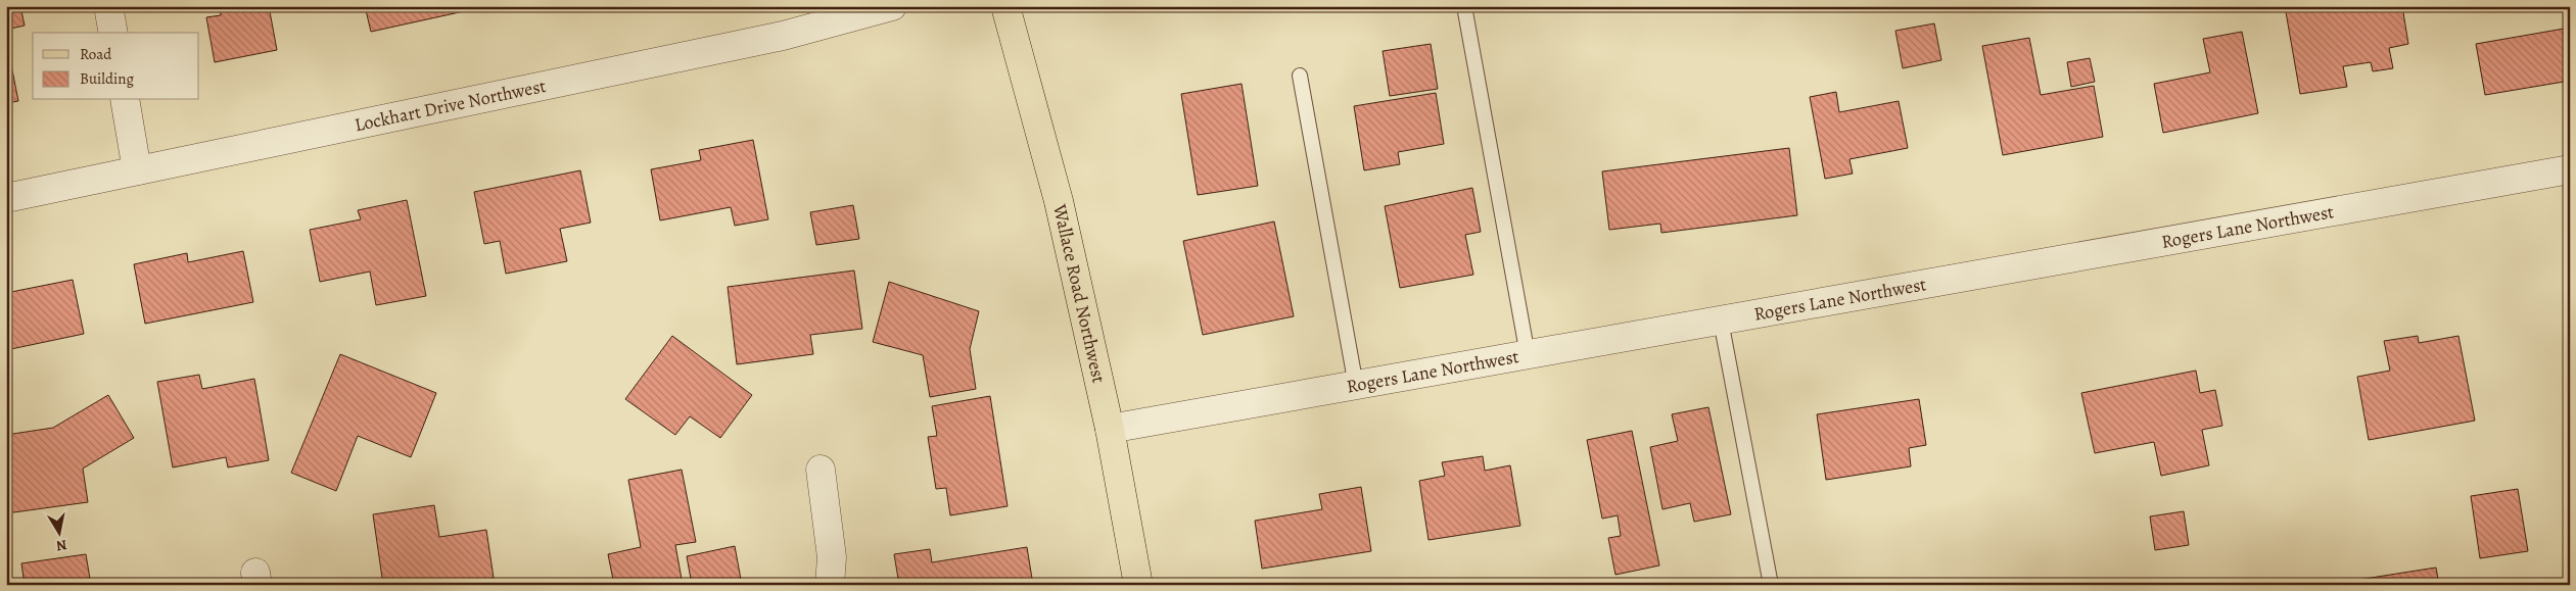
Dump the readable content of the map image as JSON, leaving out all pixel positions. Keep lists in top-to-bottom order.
{
  "streets": {
    "main road": ["Wallace Road Northwest"],
    "street": ["Lockhart Drive Northwest", "Rogers Lane Northwest"]
  },
  "crossings": [
    ["Rogers Lane Northwest", "Wallace Road Northwest"]
  ],
  "legend": ["Road", "Building"],
  "north": "bottom"
}
